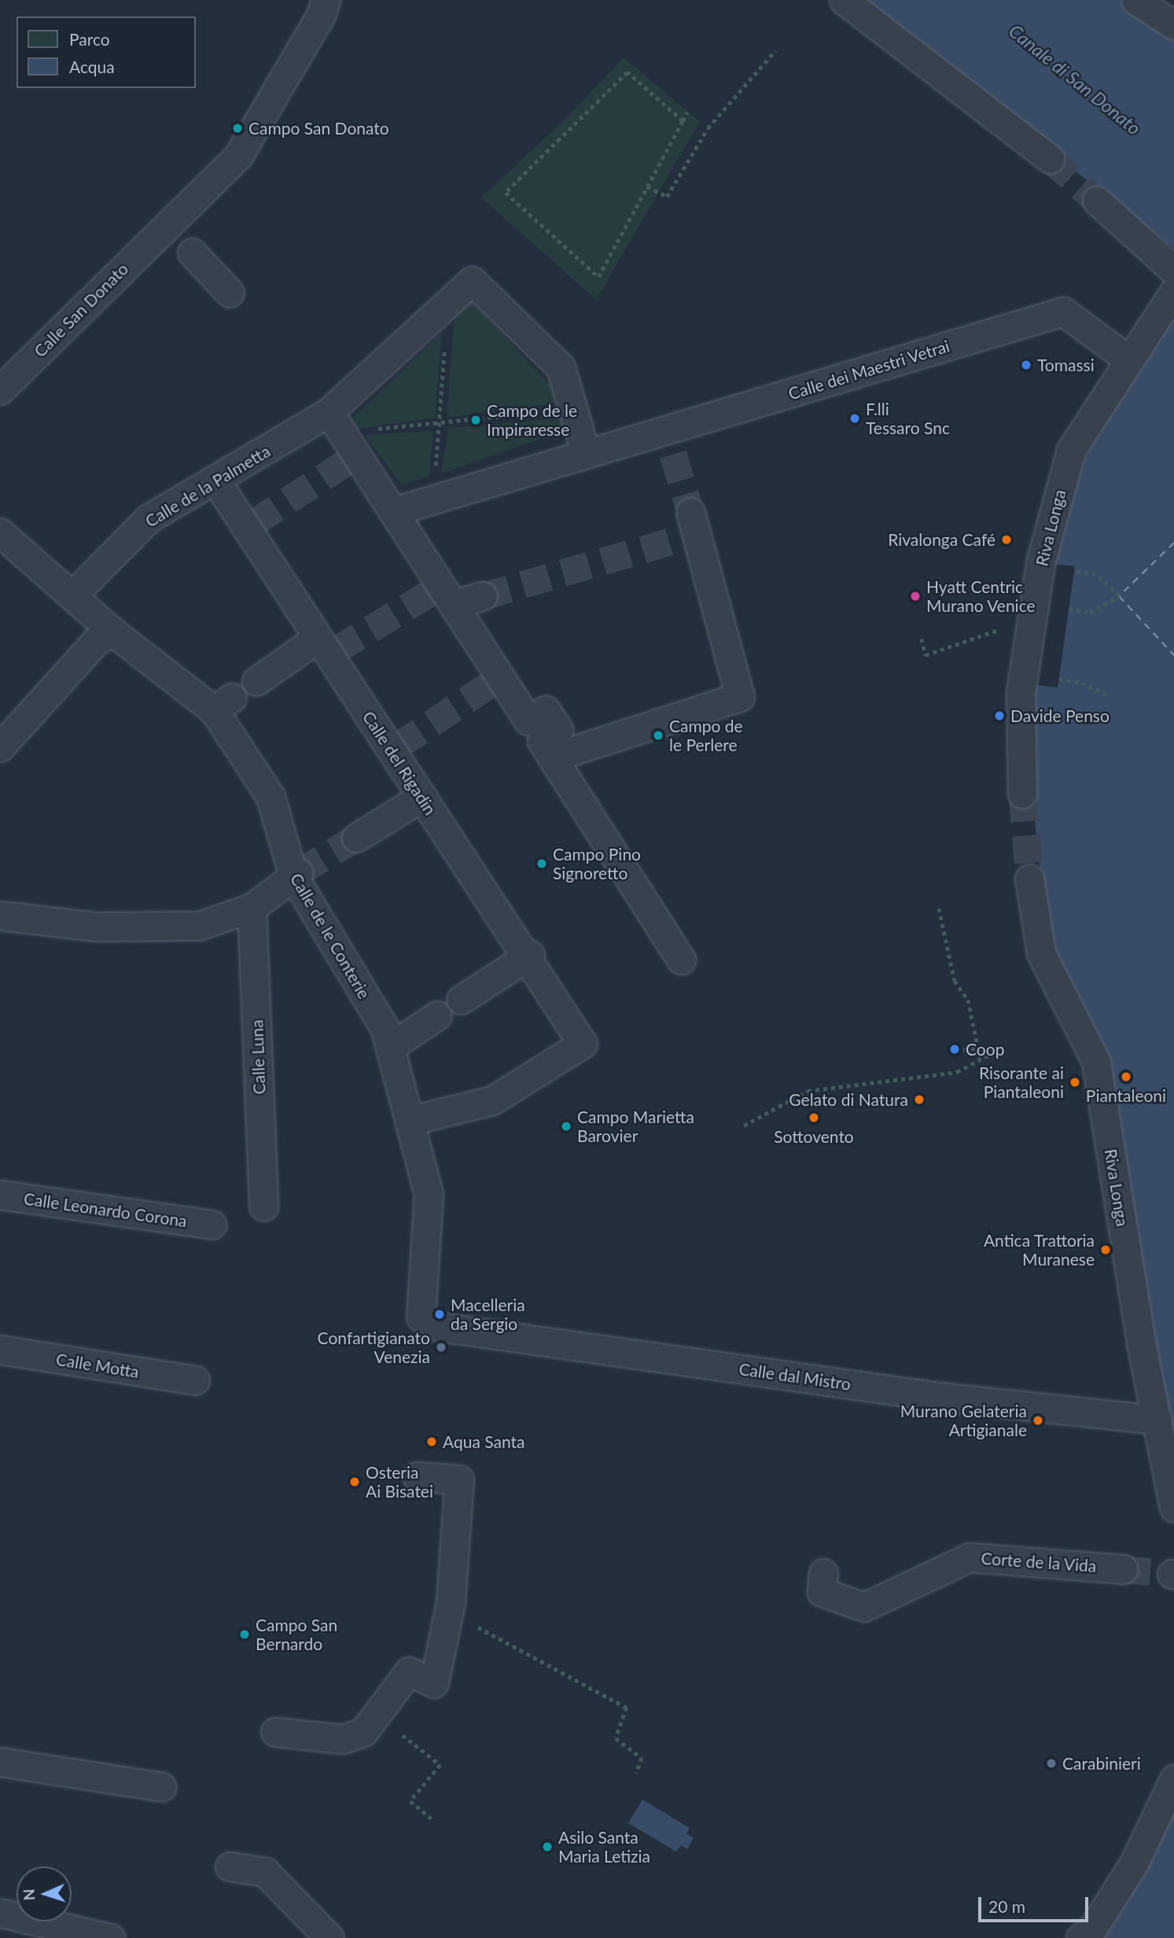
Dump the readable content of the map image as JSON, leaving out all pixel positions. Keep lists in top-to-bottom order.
{
  "streets": {
    "street": [
      "Calle San Donato",
      "Calle dei Maestri Vetrai",
      "Calle de la Palmetta",
      "Riva Longa",
      "Calle del Rigadin",
      "Calle de le Conterie",
      "Calle Luna",
      "Calle Leonardo Corona",
      "Calle Motta",
      "Calle dal Mistro",
      "Corte de la Vida"
    ]
  },
  "crossings": [
    ["Calle dei Maestri Vetrai", "Riva Longa"],
    ["Calle de la Palmetta", "Calle del Rigadin"],
    ["Calle de la Palmetta", "Calle de le Conterie"],
    ["Riva Longa", "Calle dal Mistro"],
    ["Calle del Rigadin", "Calle de le Conterie"],
    ["Calle de le Conterie", "Calle dal Mistro"]
  ],
  "water": ["Canale di San Donato"],
  "places": [
    "Campo San Donato",
    "Tomassi",
    "F.lli Tessaro Snc",
    "Campo de le Impiraresse",
    "Rivalonga Café",
    "Hyatt Centric Murano Venice",
    "Davide Penso",
    "Campo de le Perlere",
    "Campo Pino Signoretto",
    "Coop",
    "Piantaleoni",
    "Risorante ai Piantaleoni",
    "Gelato di Natura",
    "Sottovento",
    "Campo Marietta Barovier",
    "Antica Trattoria Muranese",
    "Macelleria da Sergio",
    "Confartigianato Venezia",
    "Murano Gelateria Artigianale",
    "Aqua Santa",
    "Osteria Ai Bisatei",
    "Campo San Bernardo",
    "Carabinieri",
    "Asilo Santa Maria Letizia"
  ],
  "legend": ["Parco", "Acqua"],
  "scale_bar": "20 m",
  "north": "left"
}
